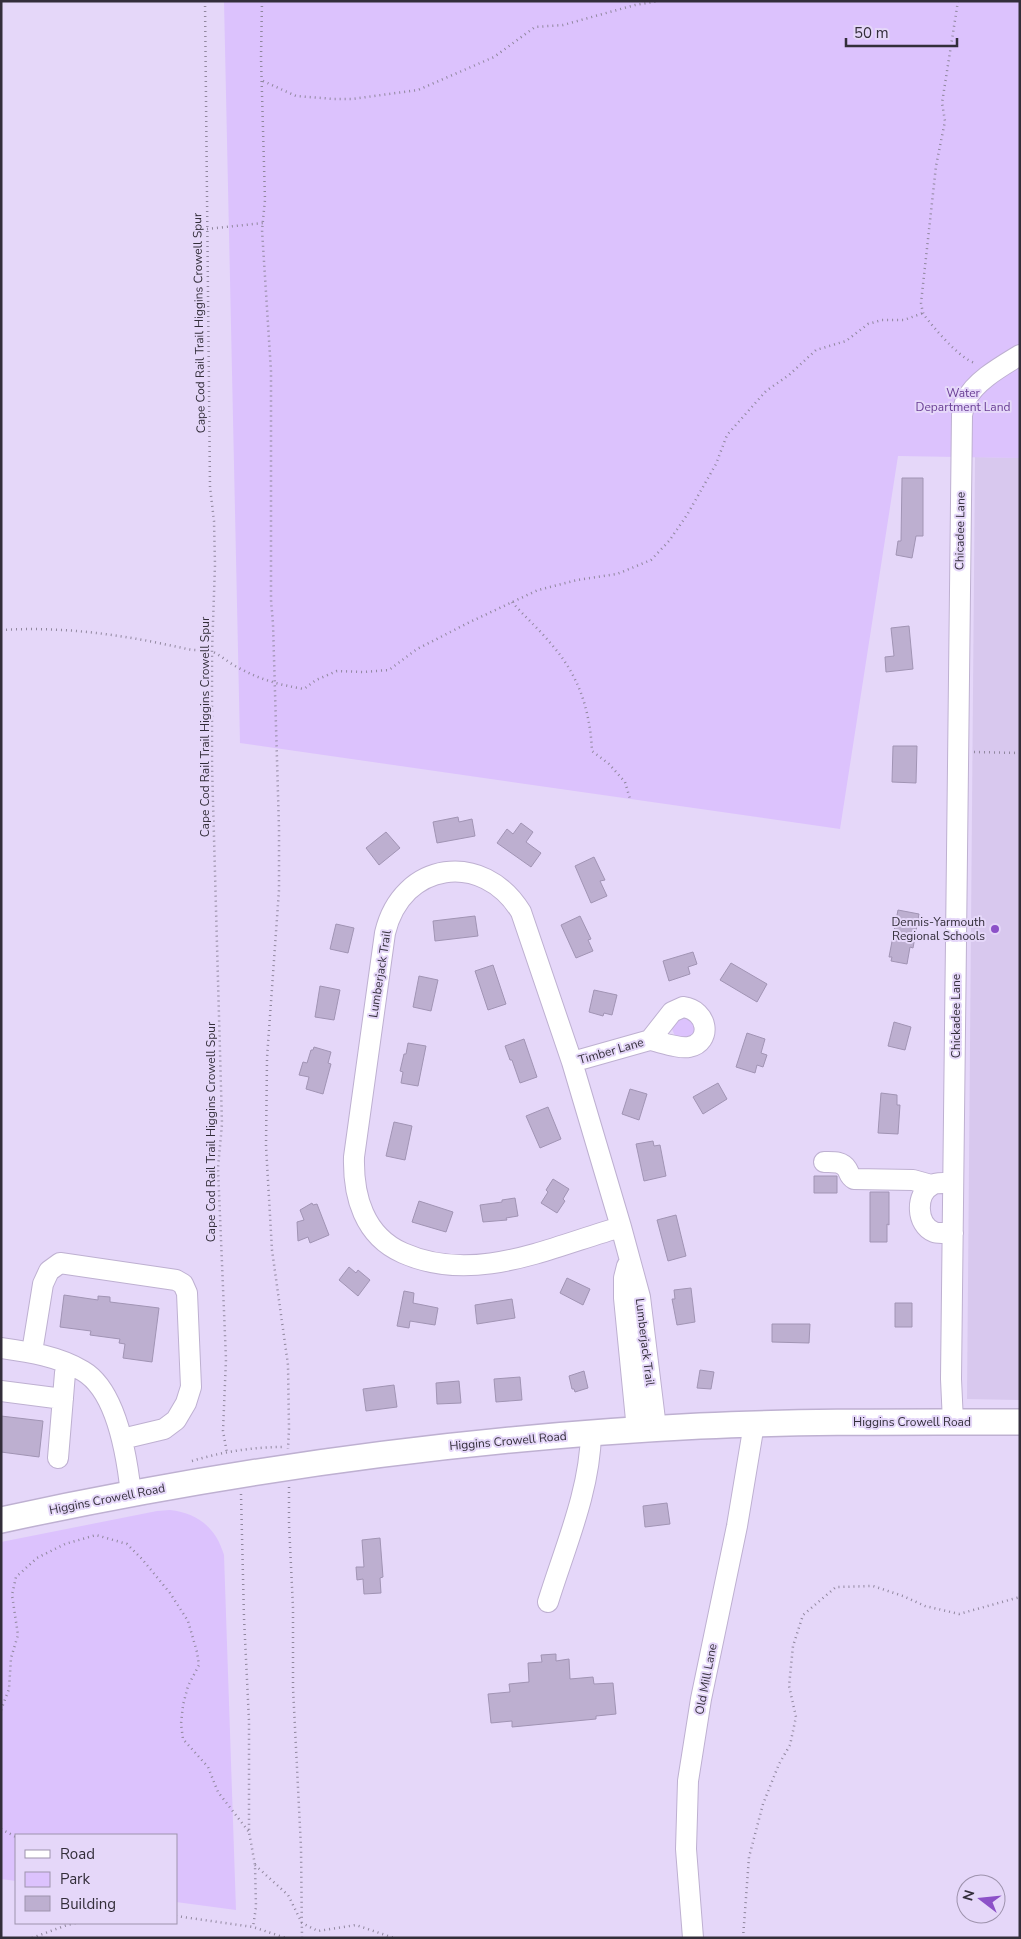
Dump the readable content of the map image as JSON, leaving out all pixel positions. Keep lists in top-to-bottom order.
{
  "streets": {
    "main road": ["Higgins Crowell Road"],
    "street": [
      "Chicadee Lane",
      "Lumberjack Trail",
      "Chickadee Lane",
      "Timber Lane",
      "Old Mill Lane"
    ],
    "path": ["Cape Cod Rail Trail Higgins Crowell Spur"]
  },
  "crossings": [
    ["Chicadee Lane", "Chickadee Lane"],
    ["Lumberjack Trail", "Timber Lane"],
    ["Lumberjack Trail", "Higgins Crowell Road"],
    ["Chickadee Lane", "Higgins Crowell Road"],
    ["Higgins Crowell Road", "Old Mill Lane"]
  ],
  "parks": ["Water Department Land"],
  "places": ["Dennis-Yarmouth Regional Schools"],
  "legend": ["Road", "Park", "Building"],
  "scale_bar": "50 m",
  "north": "left"
}
